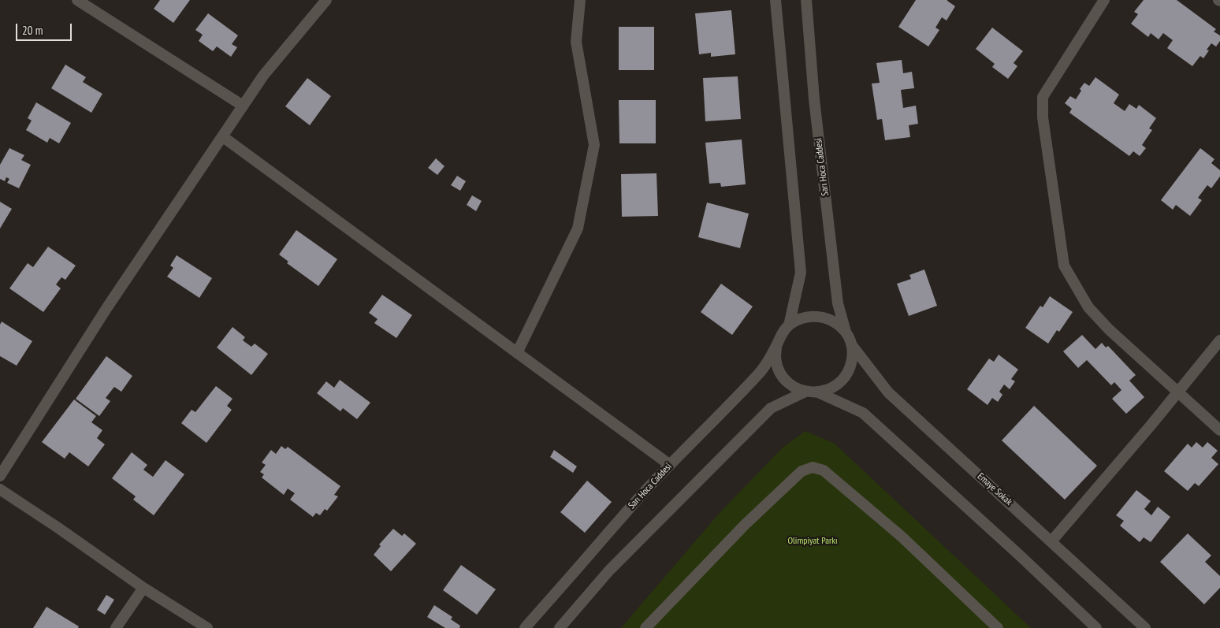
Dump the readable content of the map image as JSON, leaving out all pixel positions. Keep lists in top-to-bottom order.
{
  "streets": {
    "street": ["Sarı Hoca Caddesi", "Emaye Sokak"]
  },
  "crossings": [
    ["Sarı Hoca Caddesi", "Emaye Sokak"]
  ],
  "parks": ["Olimpiyat Parkı"],
  "scale_bar": "20 m"
}
